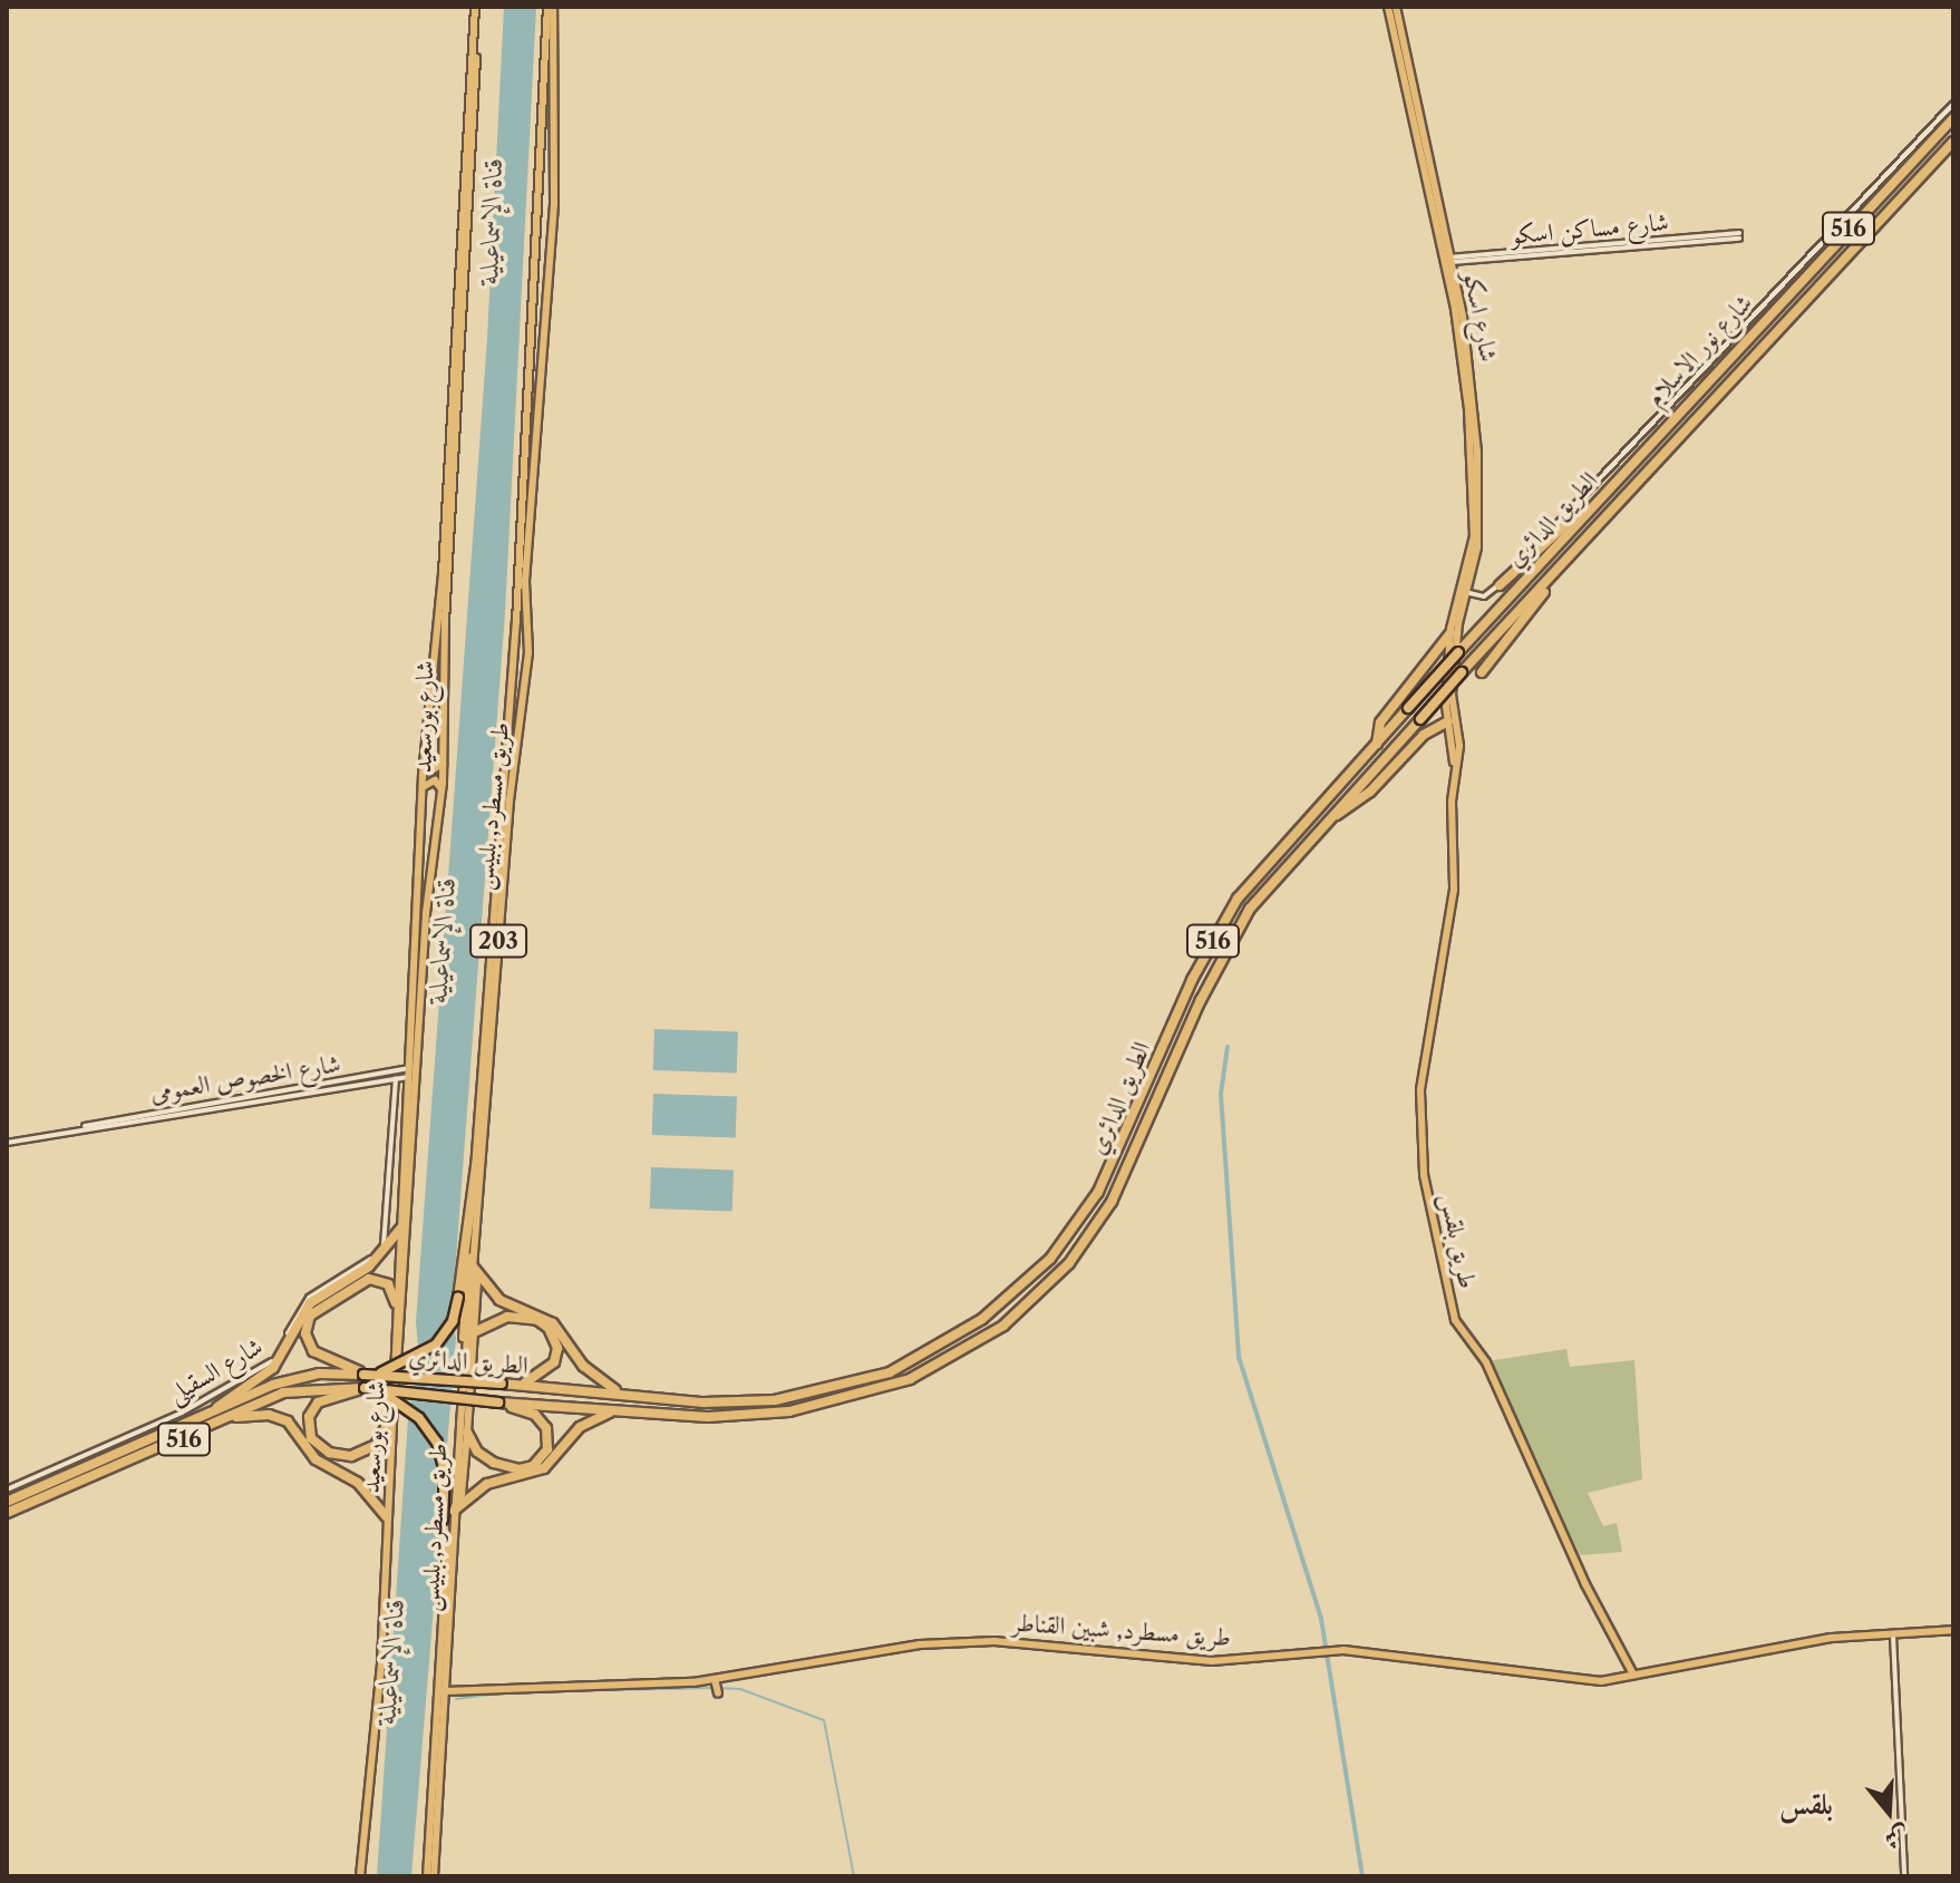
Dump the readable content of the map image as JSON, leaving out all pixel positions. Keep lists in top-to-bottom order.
{
  "streets": {
    "highway": ["516", "الطريق الدائري"],
    "main road": [
      "شارع اسكو",
      "شارع بورسعيد",
      "طريق مسطرد, بلبيس",
      "203",
      "طريق بلقس",
      "طريق مسطرد, شبين القناطر"
    ],
    "street": [
      "شارع مساكن اسكو",
      "شارع نور الاسلام",
      "شارع الخصوص العمومى",
      "شارع السقيلى"
    ]
  },
  "crossings": [
    ["شارع مساكن اسكو", "شارع اسكو"],
    ["شارع بورسعيد", "شارع الخصوص العمومى"],
    ["طريق مسطرد, بلبيس", "طريق مسطرد, شبين القناطر"],
    ["شارع الخصوص العمومى", "شارع السقيلى"],
    ["طريق بلقس", "طريق مسطرد, شبين القناطر"]
  ],
  "districts": ["بلقس"],
  "water": ["قناة الإسماعيلية"],
  "north": "bottom"
}
